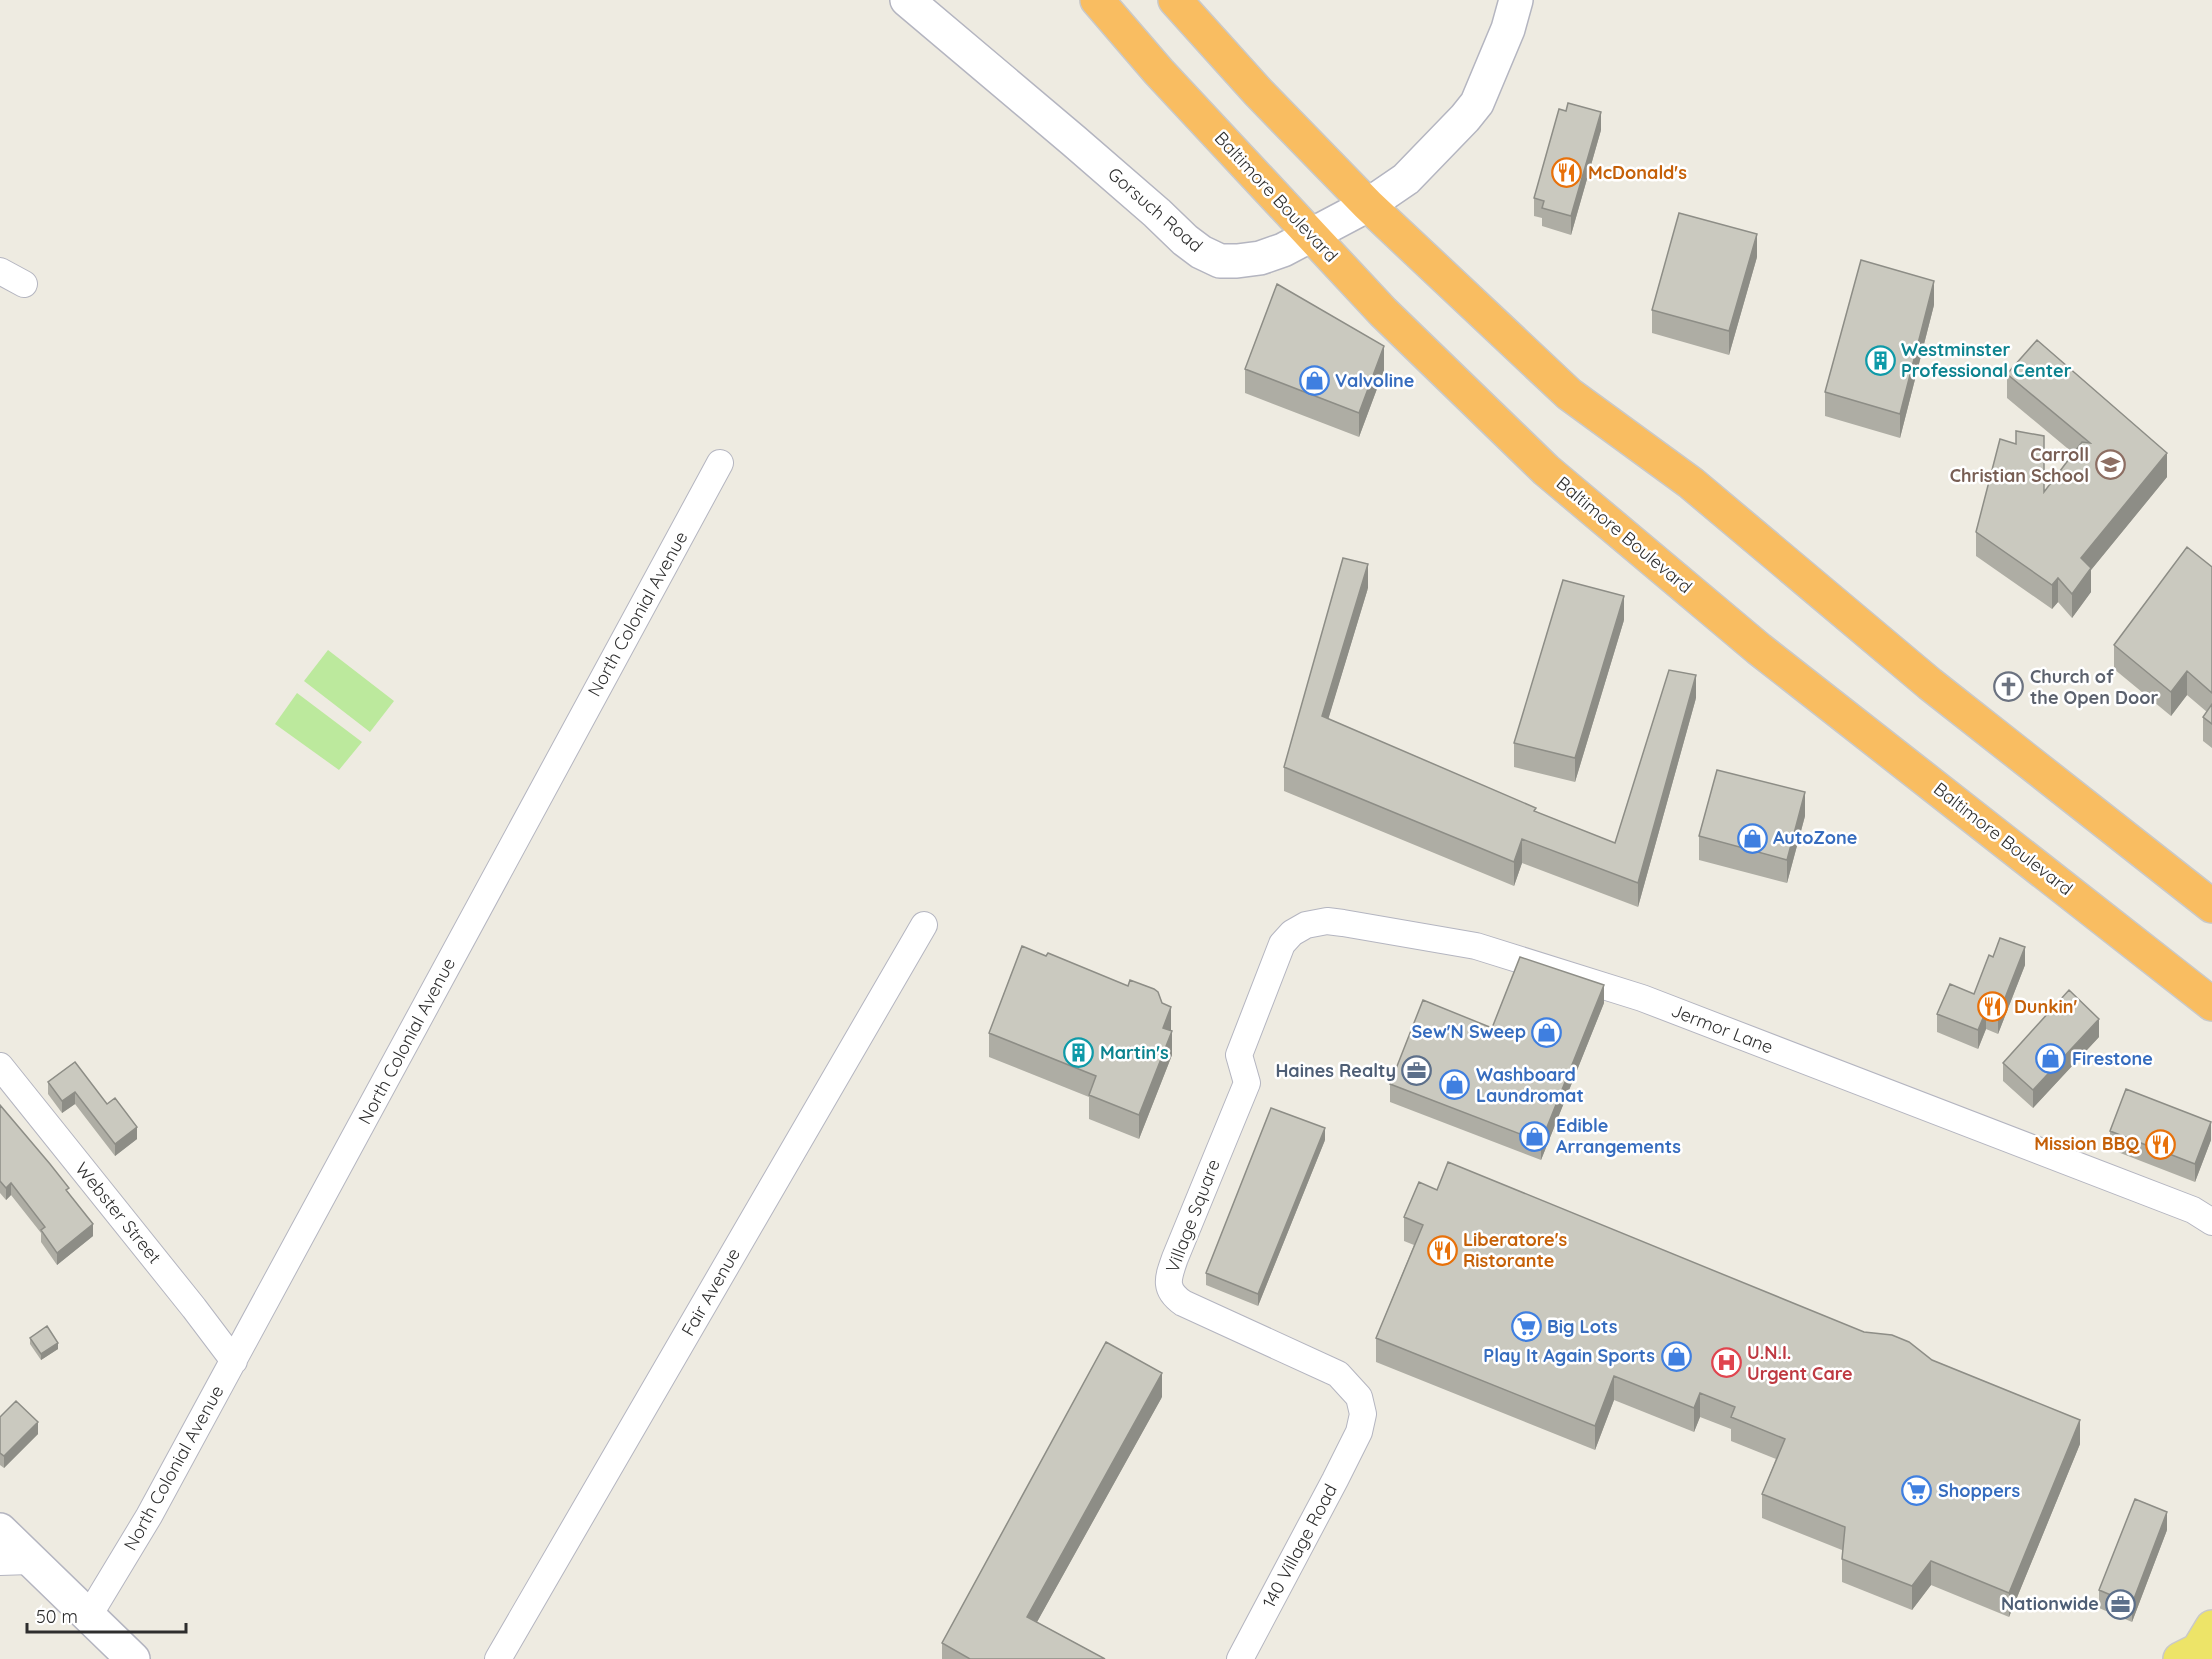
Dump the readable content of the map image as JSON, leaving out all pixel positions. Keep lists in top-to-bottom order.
{
  "streets": {
    "highway": ["Baltimore Boulevard"],
    "street": [
      "Gorsuch Road",
      "North Colonial Avenue",
      "Jermor Lane",
      "Webster Street",
      "Village Square",
      "Fair Avenue",
      "140 Village Road"
    ]
  },
  "crossings": [
    ["Baltimore Boulevard", "Gorsuch Road"],
    ["North Colonial Avenue", "Webster Street"],
    ["Jermor Lane", "Village Square"],
    ["Village Square", "140 Village Road"]
  ],
  "places": {
    "restaurant": [
      "McDonald's",
      "Dunkin'",
      "Mission BBQ",
      "Liberatore's Ristorante"
    ],
    "building": ["Westminster Professional Center", "Martin's"],
    "shop": [
      "Valvoline",
      "AutoZone",
      "Sew'N Sweep",
      "Firestone",
      "Washboard Laundromat",
      "Edible Arrangements",
      "Play It Again Sports"
    ],
    "school or university": ["Carroll Christian School"],
    "church": ["Church of the Open Door"],
    "office": ["Haines Realty", "Nationwide"],
    "supermarket": ["Big Lots", "Shoppers"],
    "hospital": ["U.N.I. Urgent Care"]
  },
  "scale_bar": "50 m"
}
